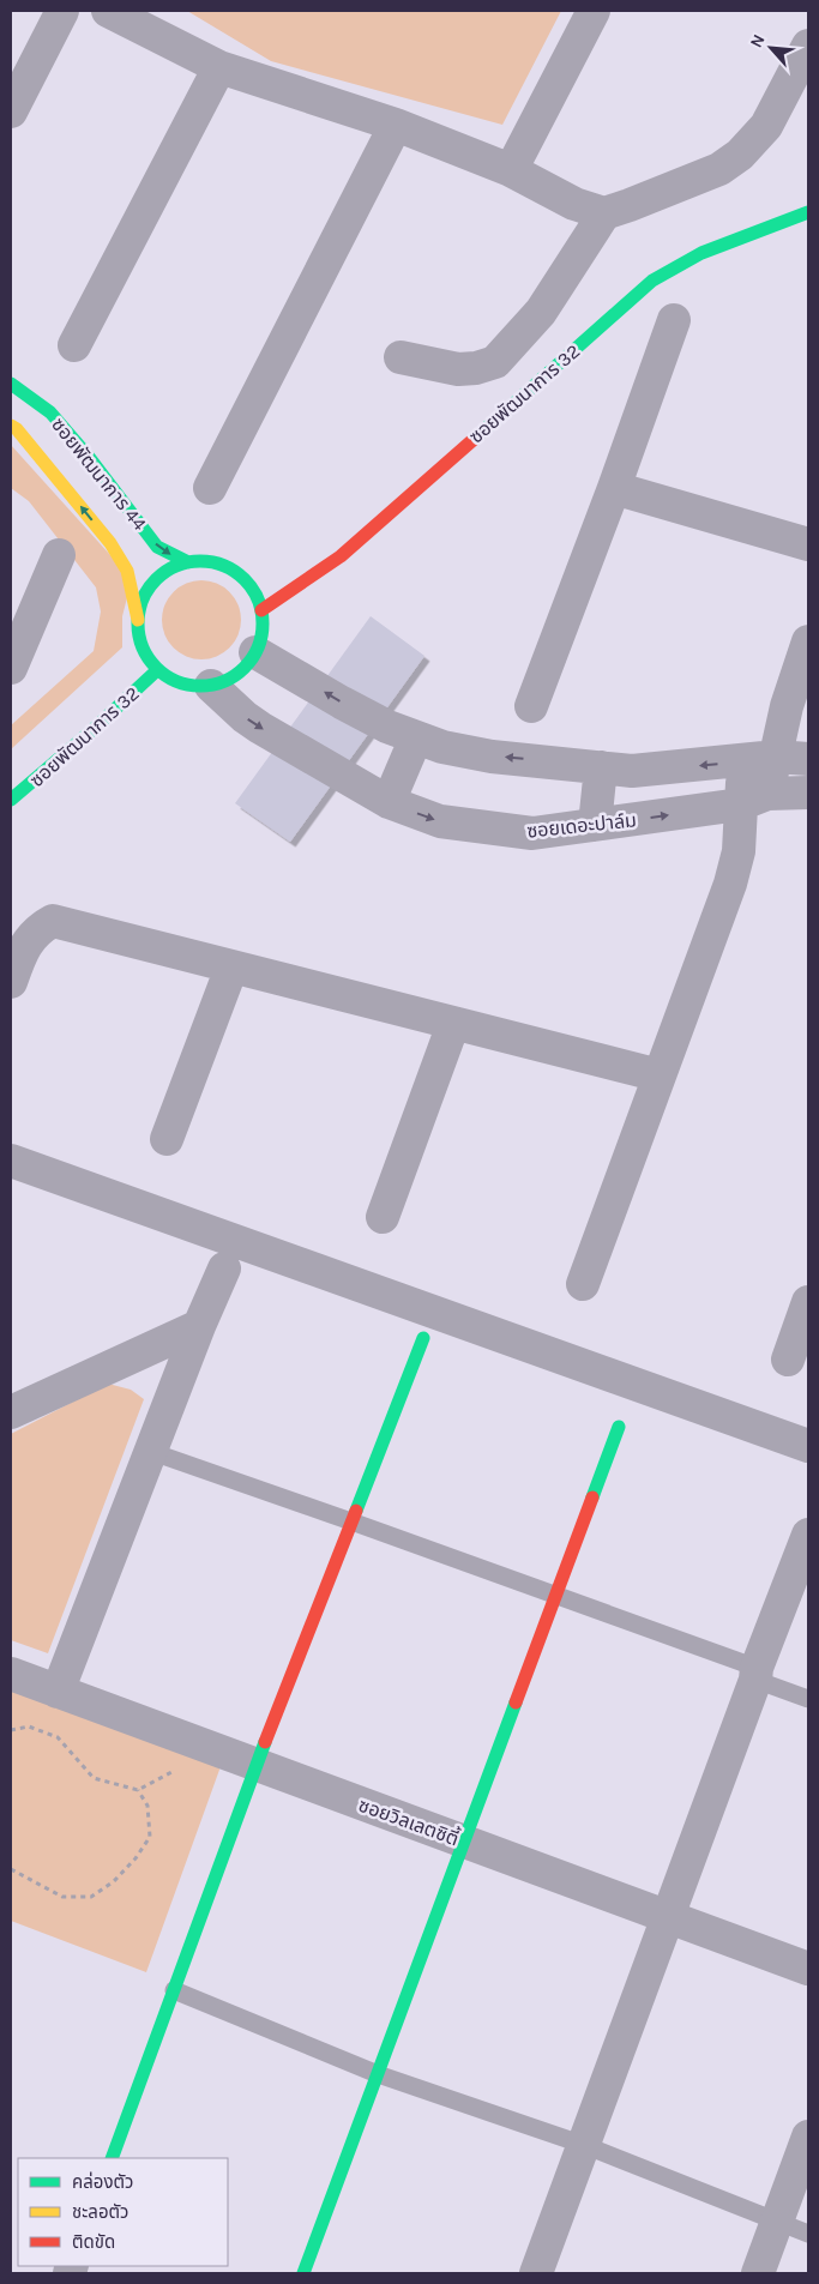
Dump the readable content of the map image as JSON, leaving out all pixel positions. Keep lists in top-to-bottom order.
{
  "streets": {
    "street": [
      "ซอยพัฒนาการ 32",
      "ซอยพัฒนาการ 44",
      "ซอยเดอะปาล์ม",
      "ซอยวิลเลตซิตี้"
    ]
  },
  "crossings": [
    ["ซอยพัฒนาการ 32", "ซอยพัฒนาการ 44"],
    ["ซอยพัฒนาการ 32", "ซอยเดอะปาล์ม"],
    ["ซอยพัฒนาการ 44", "ซอยเดอะปาล์ม"]
  ],
  "legend": ["คล่องตัว", "ชะลอตัว", "ติดขัด"],
  "north": "top left"
}
